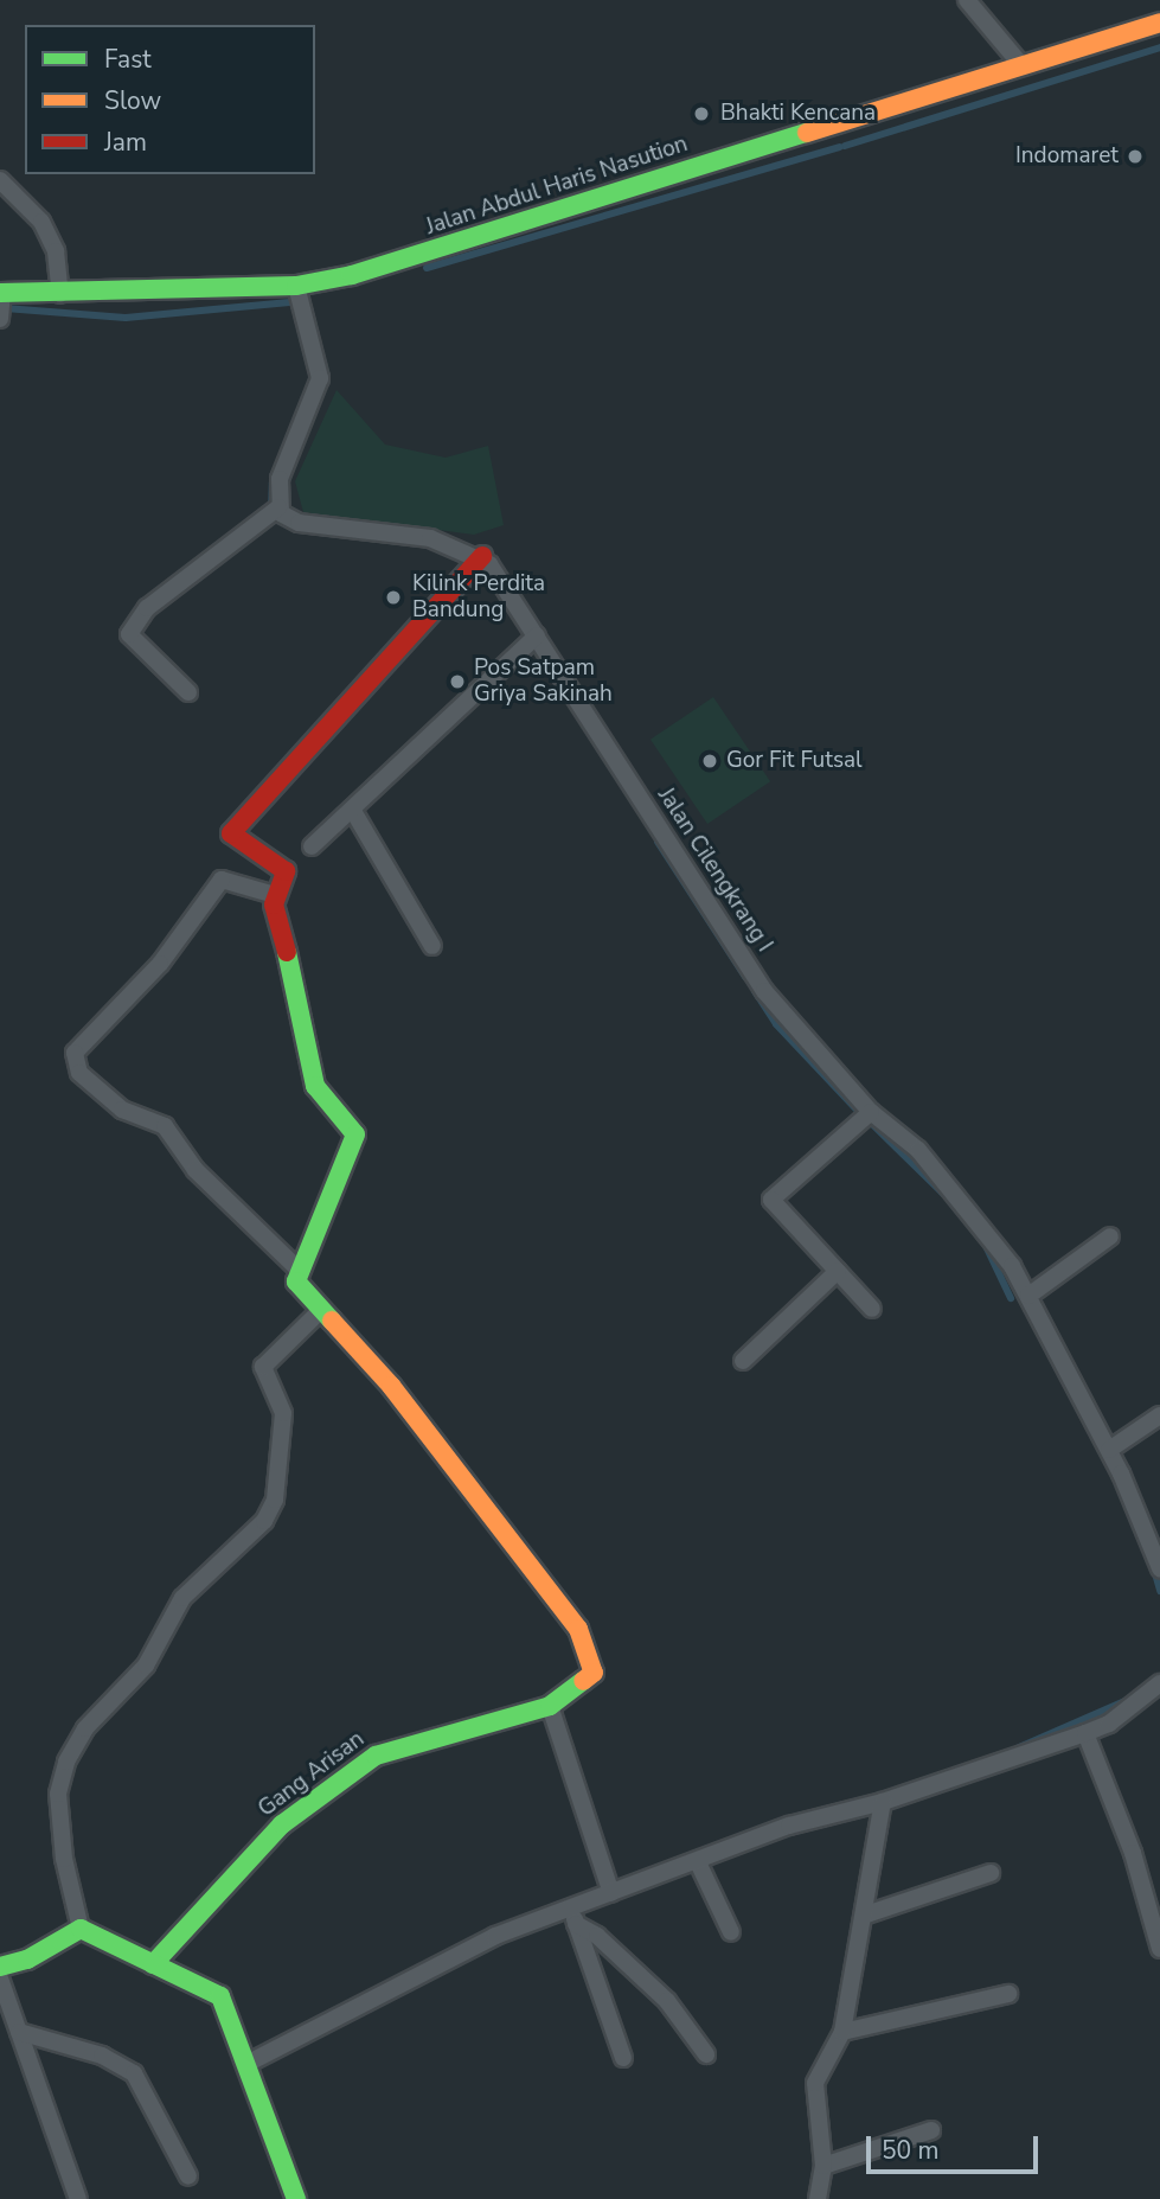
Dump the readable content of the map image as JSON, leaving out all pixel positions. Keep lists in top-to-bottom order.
{
  "streets": {
    "main road": ["Jalan Abdul Haris Nasution", "Gang Arisan"],
    "street": ["Jalan Cilengkrang I"]
  },
  "places": [
    "Bhakti Kencana",
    "Indomaret",
    "Kilink Perdita Bandung",
    "Pos Satpam Griya Sakinah",
    "Gor Fit Futsal"
  ],
  "legend": ["Fast", "Slow", "Jam"],
  "scale_bar": "50 m"
}
